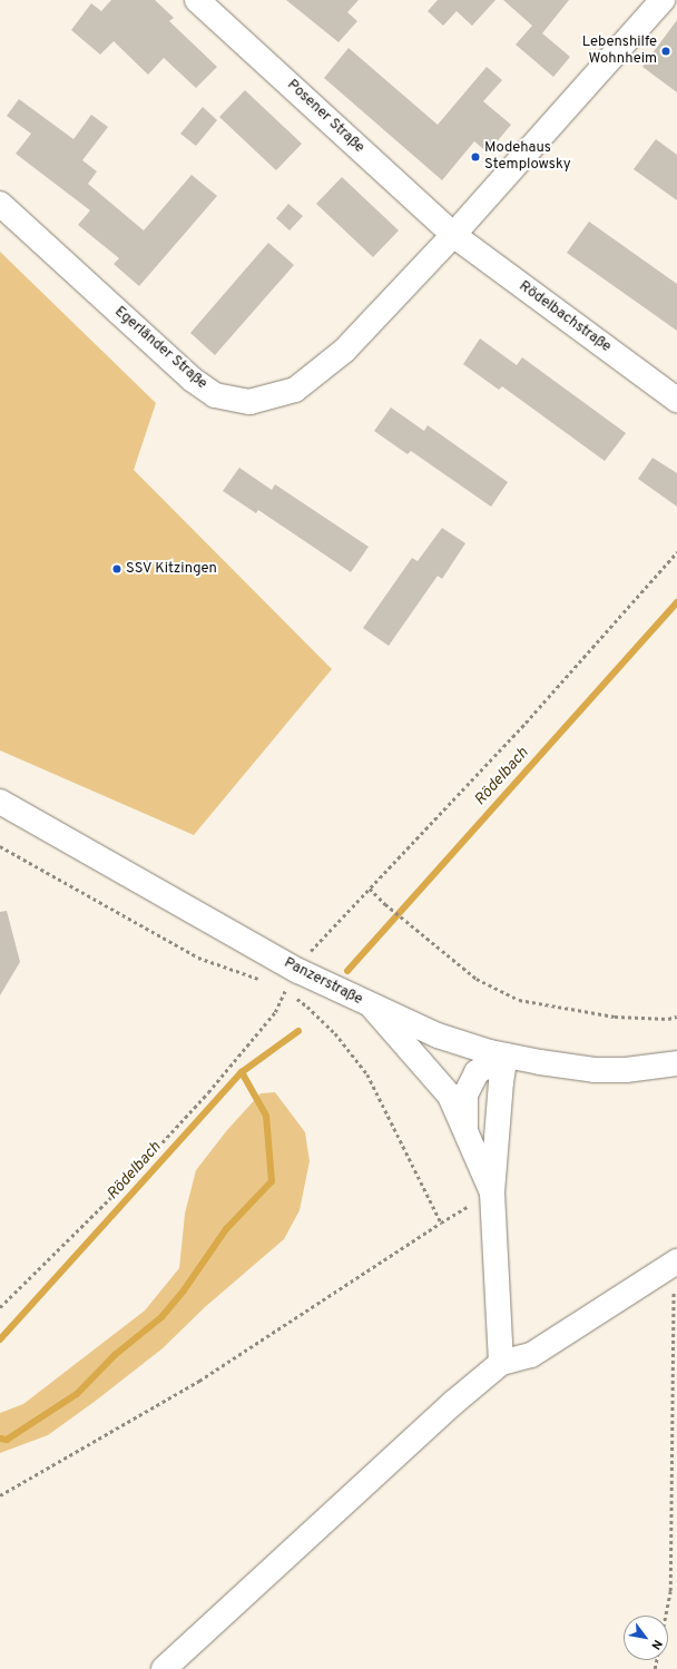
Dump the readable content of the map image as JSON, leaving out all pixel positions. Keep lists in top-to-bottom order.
{
  "streets": {
    "street": [
      "Posener Straße",
      "Rödelbachstraße",
      "Egerländer Straße",
      "Panzerstraße"
    ]
  },
  "crossings": [
    ["Posener Straße", "Rödelbachstraße"],
    ["Posener Straße", "Egerländer Straße"],
    ["Rödelbachstraße", "Egerländer Straße"]
  ],
  "water": ["Rödelbach"],
  "places": ["Lebenshilfe Wohnheim", "Modehaus Stemplowsky", "SSV Kitzingen"],
  "north": "bottom right"
}
